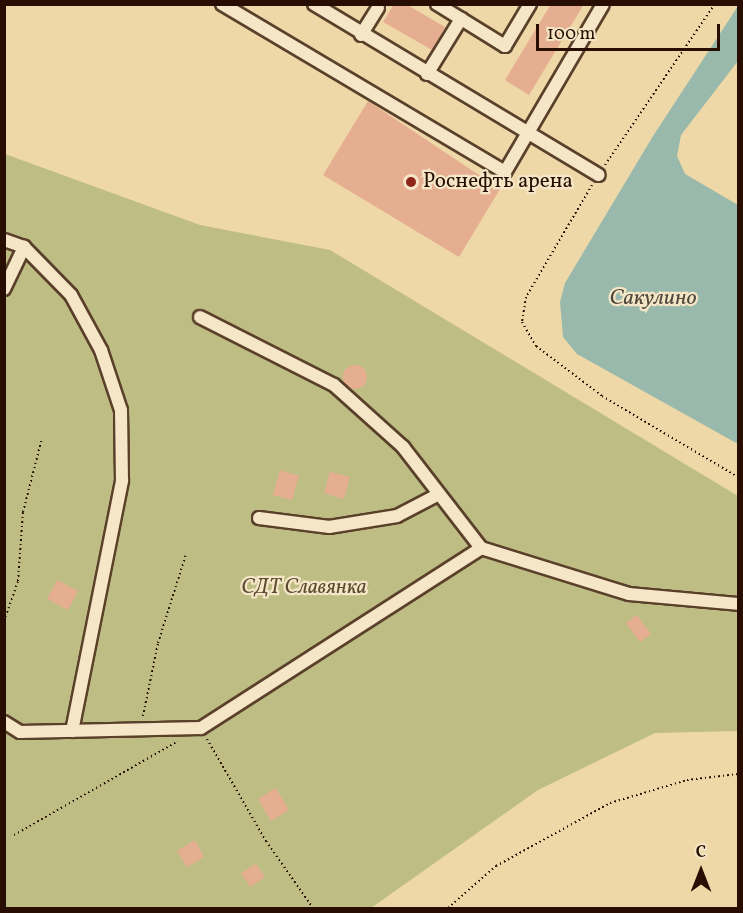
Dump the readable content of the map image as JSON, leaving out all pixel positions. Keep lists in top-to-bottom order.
{
  "water": ["Сакулино"],
  "parks": ["СДТ Славянка"],
  "places": ["Роснефть арена"],
  "scale_bar": "100 m",
  "north": "top"
}
